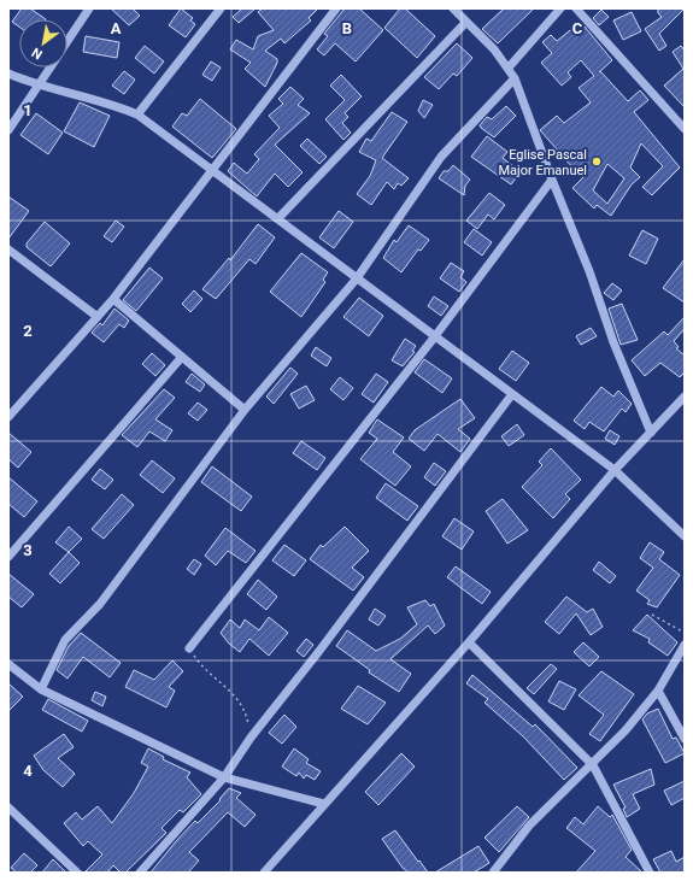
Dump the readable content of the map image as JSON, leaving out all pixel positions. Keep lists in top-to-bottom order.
{
  "places": ["Eglise Pascal Major Emanuel"],
  "north": "bottom left",
  "grid": {
    "columns": ["A", "B", "C"],
    "rows": [
      "1",
      "2",
      "3",
      "4"
    ]
  }
}
